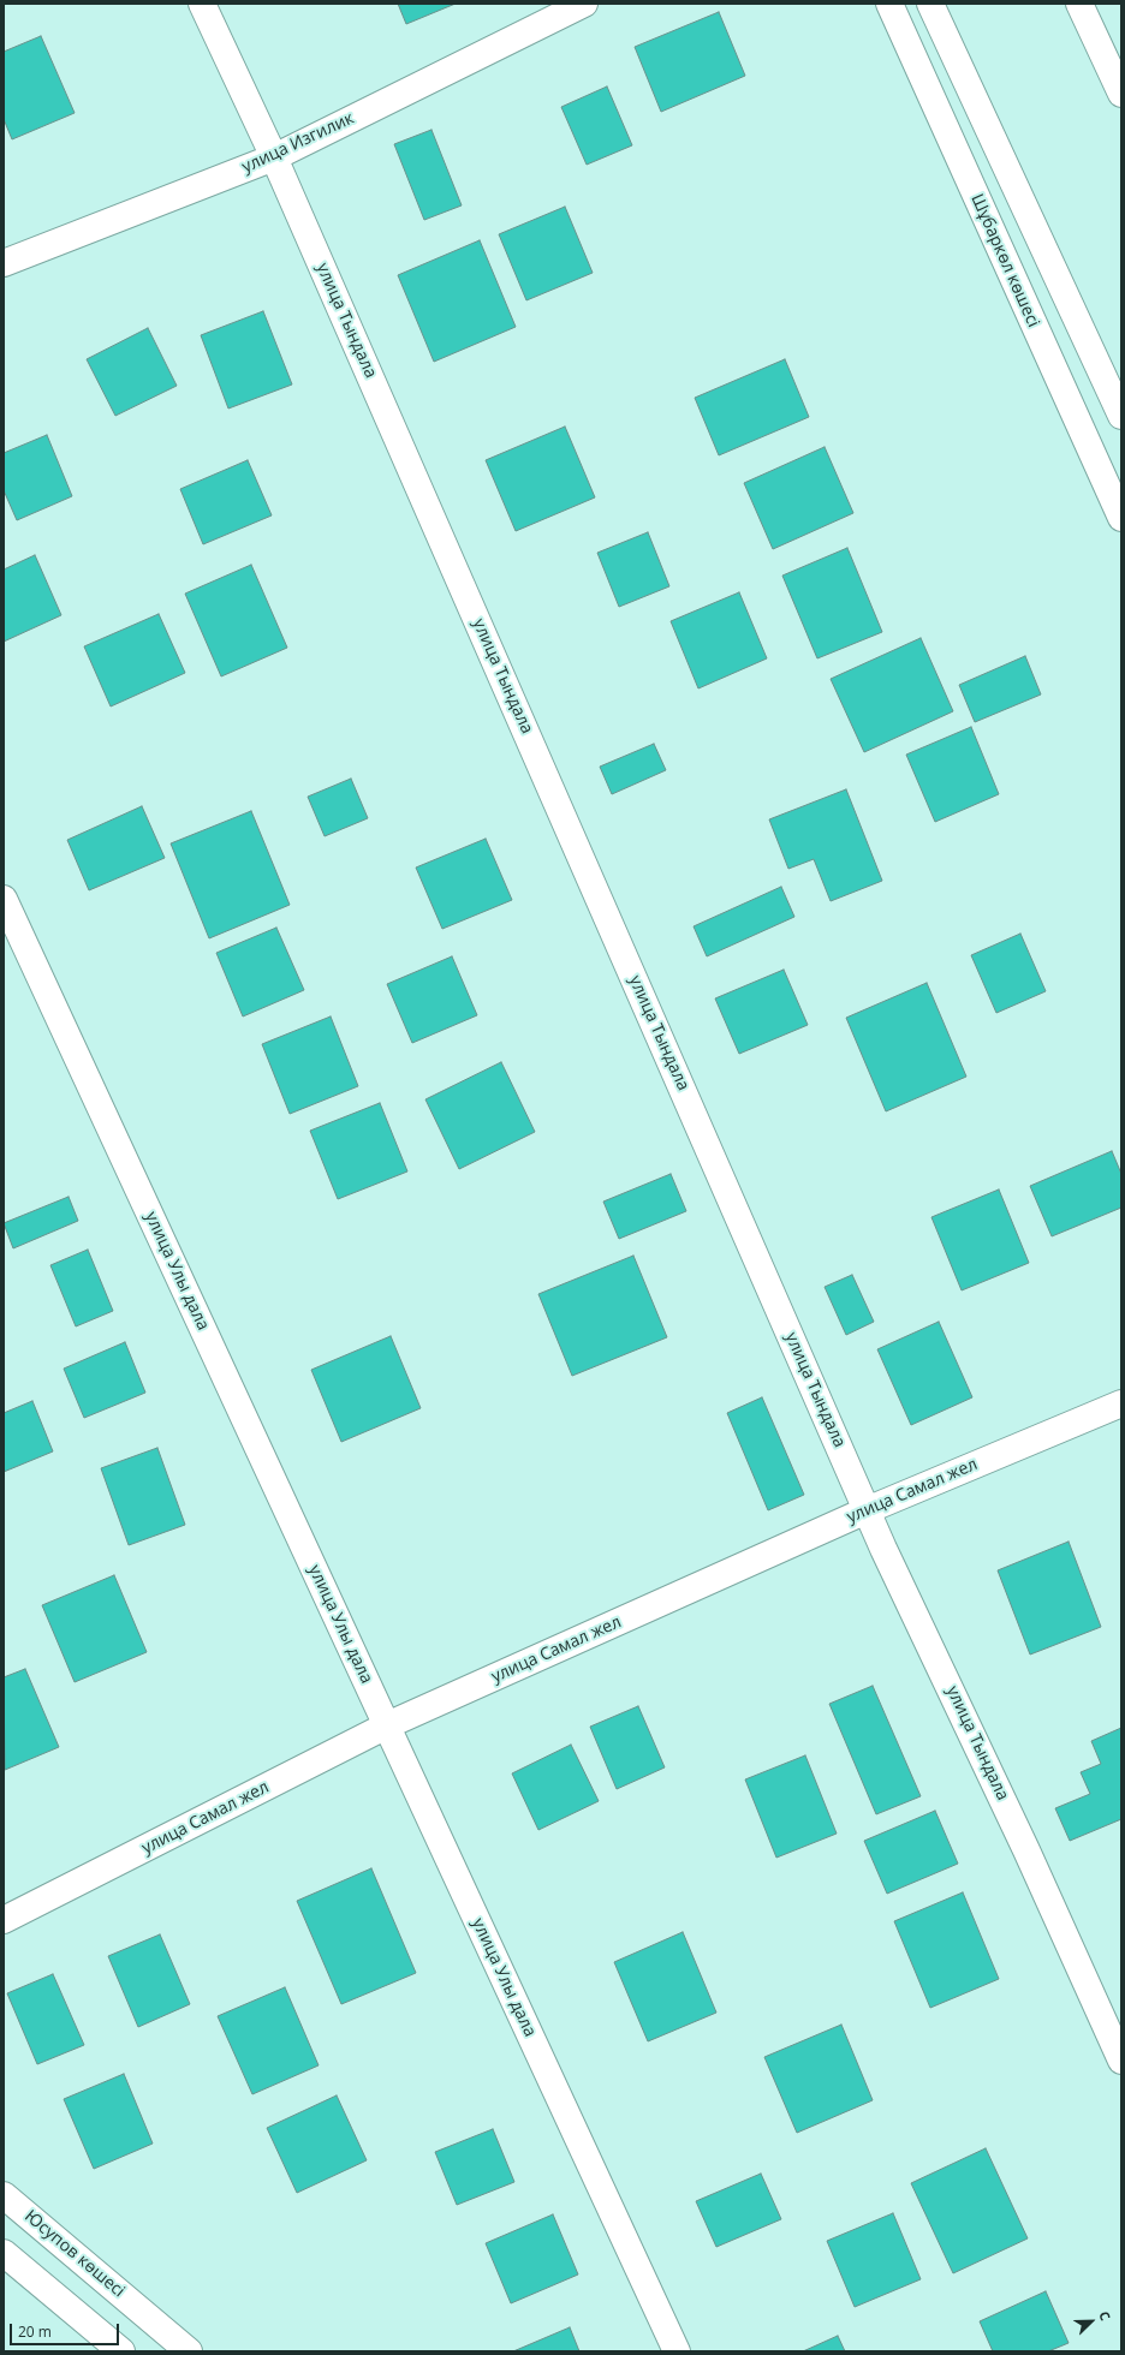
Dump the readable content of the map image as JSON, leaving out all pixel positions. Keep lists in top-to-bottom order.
{
  "streets": {
    "street": [
      "улица Изгилик",
      "Шұбаркөл көшесі",
      "улица Тындала",
      "улица Улы дала",
      "улица Самал жел",
      "Юсупов көшесі"
    ]
  },
  "crossings": [
    ["улица Изгилик", "улица Тындала"],
    ["улица Тындала", "улица Самал жел"],
    ["улица Улы дала", "улица Самал жел"]
  ],
  "scale_bar": "20 m",
  "north": "top right"
}
